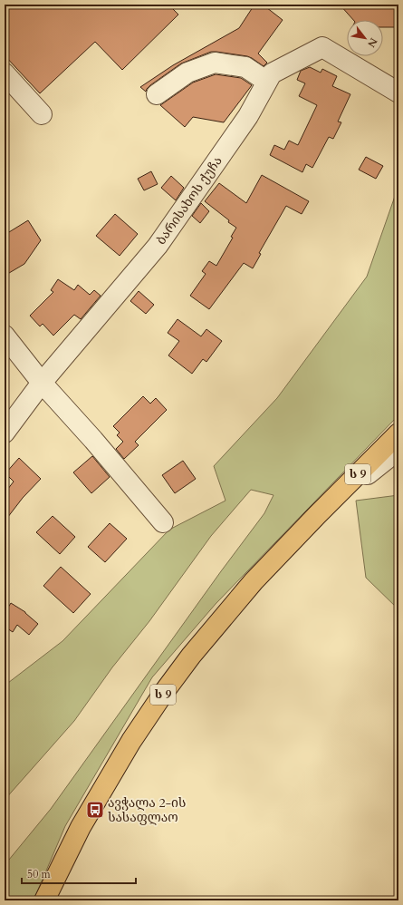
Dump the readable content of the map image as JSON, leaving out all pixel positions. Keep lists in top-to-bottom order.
{
  "streets": {
    "highway": ["ს 9"],
    "street": ["ბარისახოს ქუჩა"]
  },
  "places": {
    "bus stop": ["ავჭალა 2-ის სასაფლაო"]
  },
  "scale_bar": "50 m",
  "north": "bottom right"
}
